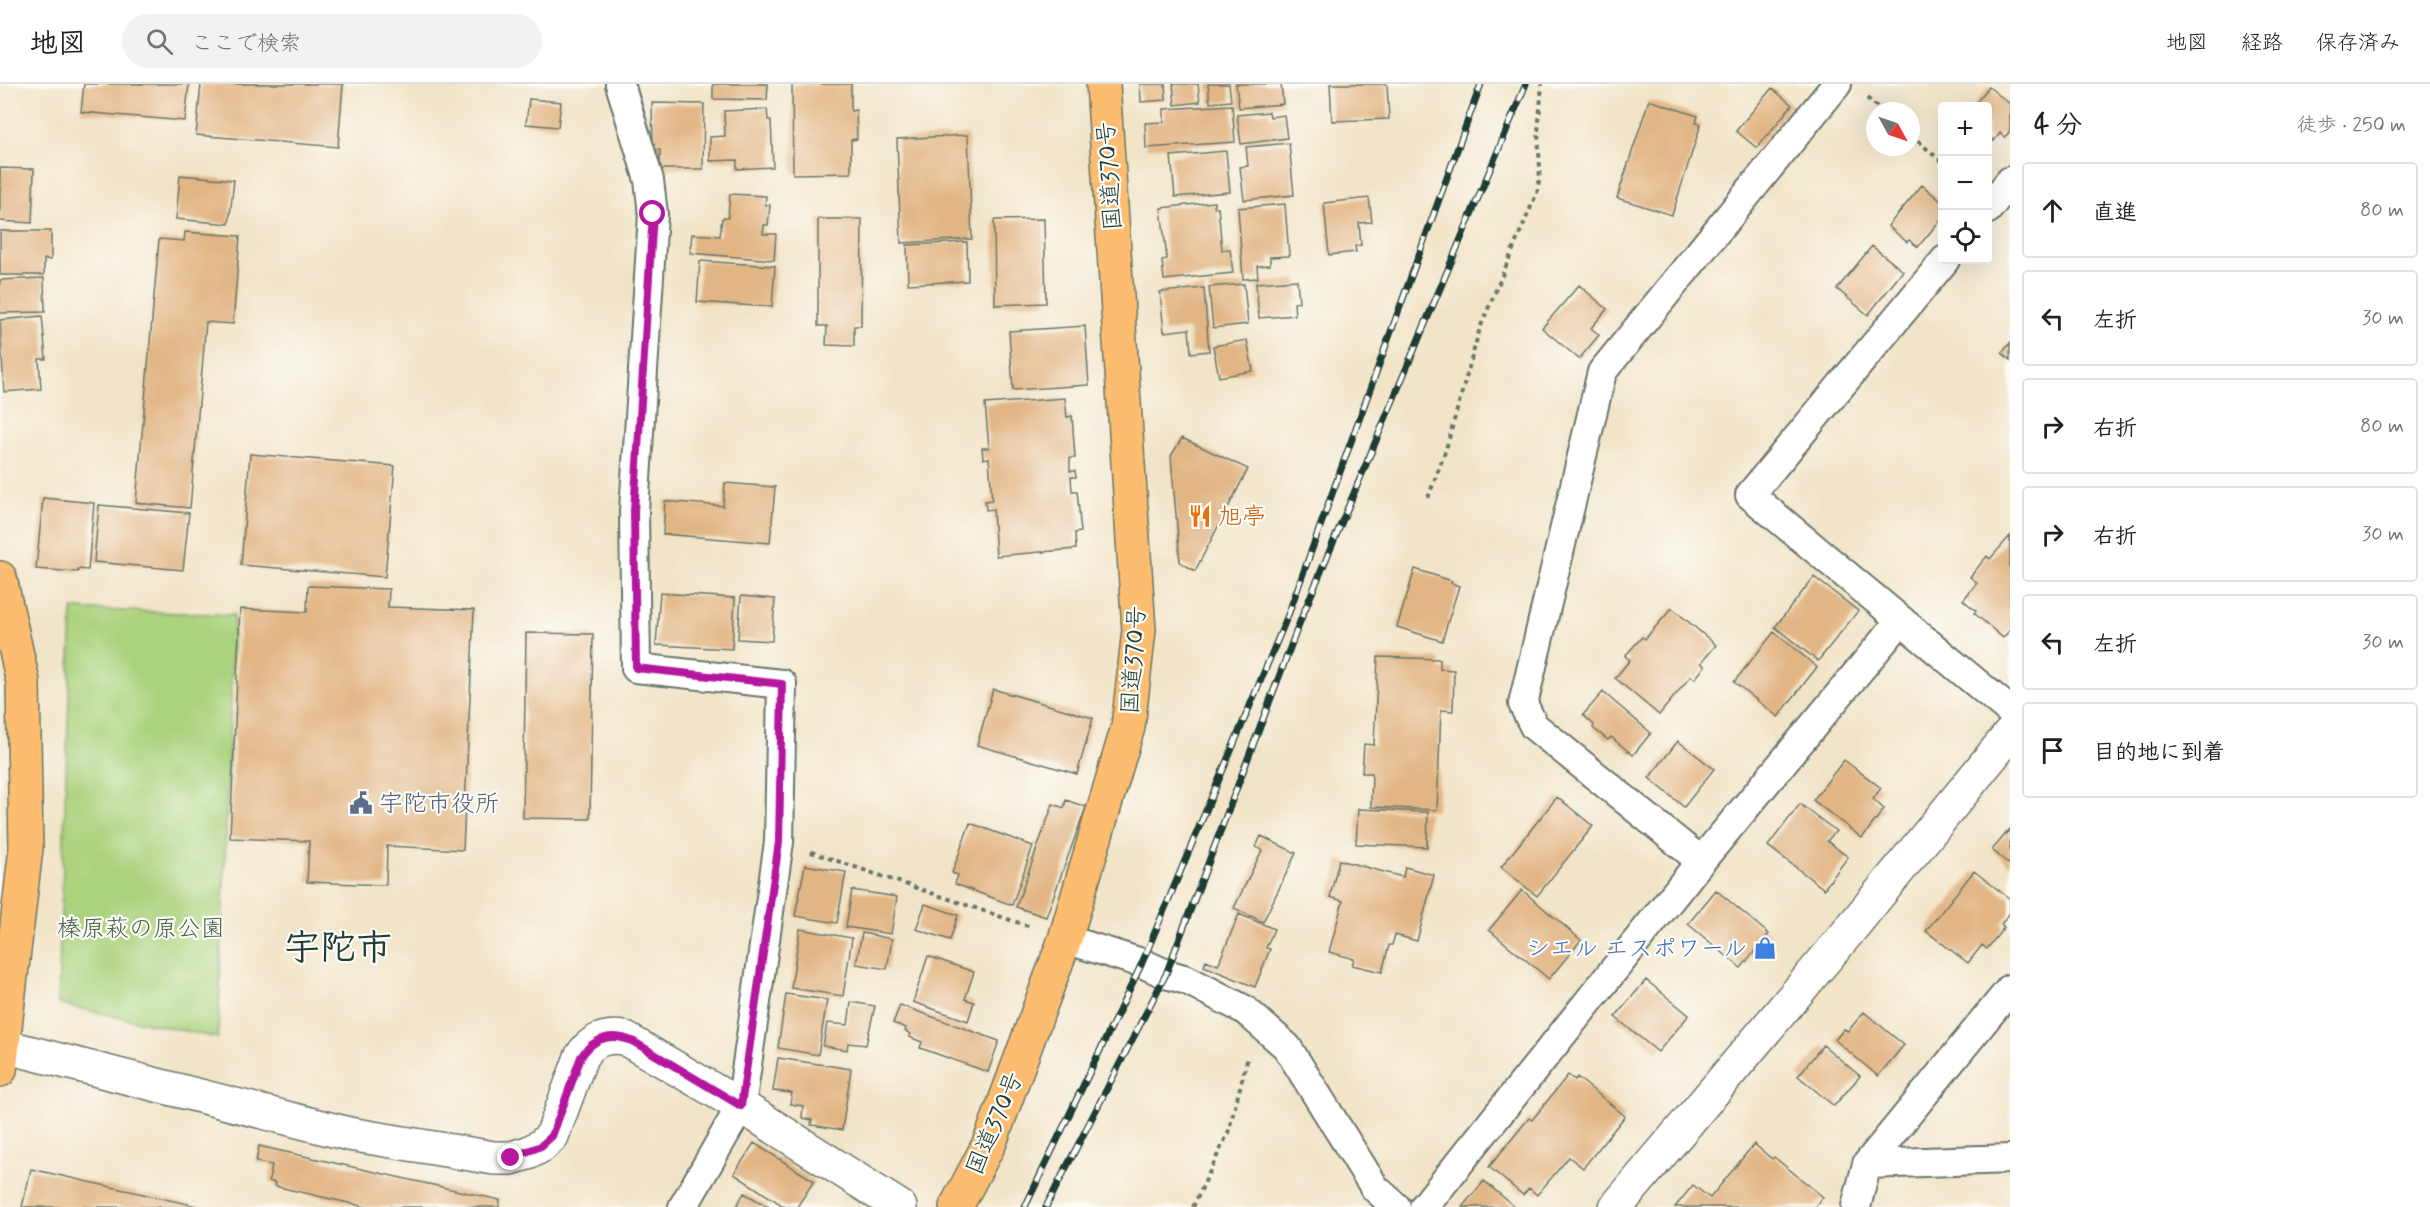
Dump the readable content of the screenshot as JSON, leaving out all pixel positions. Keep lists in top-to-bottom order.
{
  "streets": {
    "main road": ["国道370号"]
  },
  "districts": ["宇陀市"],
  "parks": ["榛原萩の原公園"],
  "places": {
    "restaurant": ["旭亭"],
    "public building": ["宇陀市役所"],
    "shop": ["シエル エスポワール"]
  },
  "north": "bottom right",
  "page": {
    "header": "地図",
    "search": "ここで検索",
    "nav": ["地図", "経路", "保存済み"],
    "heading": ["4 分", "徒歩 · 250 m"],
    "map_buttons": ["+", "−"],
    "list": [
      ["直進", "80 m"],
      ["左折", "30 m"],
      ["右折", "80 m"],
      ["右折", "30 m"],
      ["左折", "30 m"],
      "目的地に到着"
    ]
  }
}
